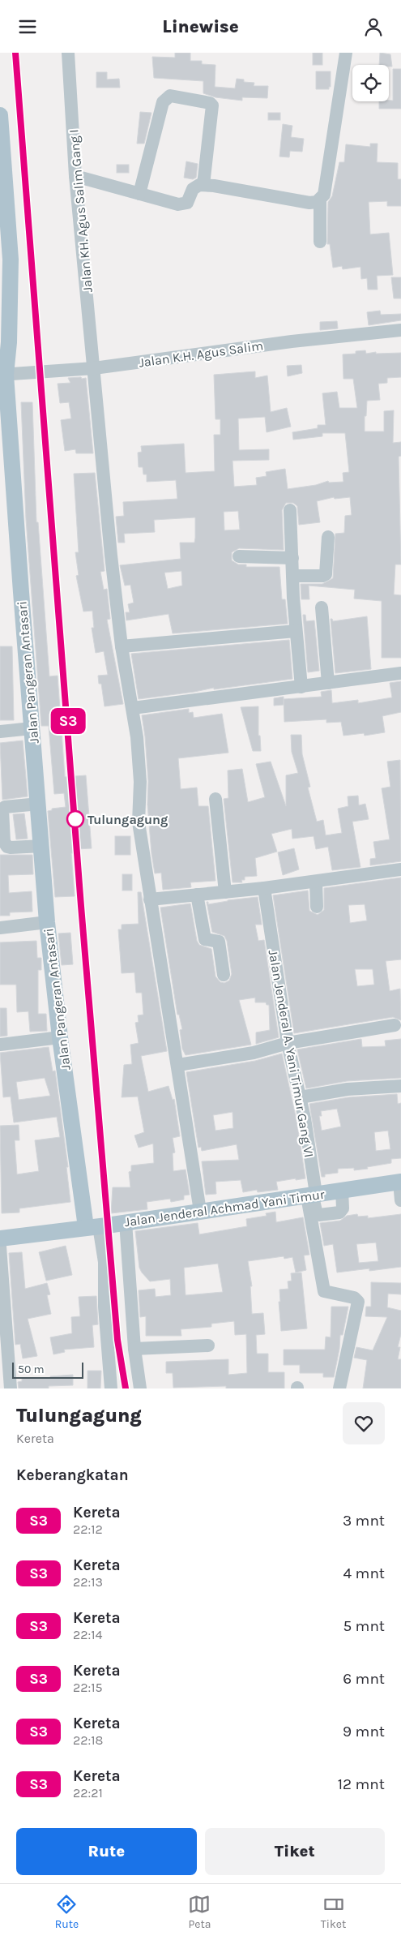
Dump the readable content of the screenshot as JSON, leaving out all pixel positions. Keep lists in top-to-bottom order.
{
  "streets": {
    "main road": ["Jalan Pangeran Antasari", "Jalan Jenderal Achmad Yani Timur"],
    "street": ["Jalan KH. Agus Salim Gang I", "Jalan K.H. Agus Salim", "Jalan Jenderal A. Yani Timur Gang VI"]
  },
  "crossings": [
    ["Jalan KH. Agus Salim Gang I", "Jalan K.H. Agus Salim"],
    ["Jalan KH. Agus Salim Gang I", "Jalan Jenderal Achmad Yani Timur"],
    ["Jalan K.H. Agus Salim", "Jalan Pangeran Antasari"],
    ["Jalan Pangeran Antasari", "Jalan Jenderal Achmad Yani Timur"],
    ["Jalan Jenderal A. Yani Timur Gang VI", "Jalan Jenderal Achmad Yani Timur"]
  ],
  "places": ["Tulungagung"],
  "scale_bar": "50 m",
  "page": {
    "header": "Linewise",
    "on_map": "S3",
    "scale": "50 m",
    "heading": [
      ["Tulungagung", "Kereta"],
      "Keberangkatan"
    ],
    "list": [
      {
        "mark": "S3",
        "name": "Kereta",
        "note": "22:12",
        "value": "3 mnt"
      },
      {
        "mark": "S3",
        "name": "Kereta",
        "note": "22:13",
        "value": "4 mnt"
      },
      {
        "mark": "S3",
        "name": "Kereta",
        "note": "22:14",
        "value": "5 mnt"
      },
      {
        "mark": "S3",
        "name": "Kereta",
        "note": "22:15",
        "value": "6 mnt"
      },
      {
        "mark": "S3",
        "name": "Kereta",
        "note": "22:18",
        "value": "9 mnt"
      },
      {
        "mark": "S3",
        "name": "Kereta",
        "note": "22:21",
        "value": "12 mnt"
      }
    ],
    "buttons": ["Rute", "Tiket"],
    "tabs": ["Rute", "Peta", "Tiket"]
  }
}
